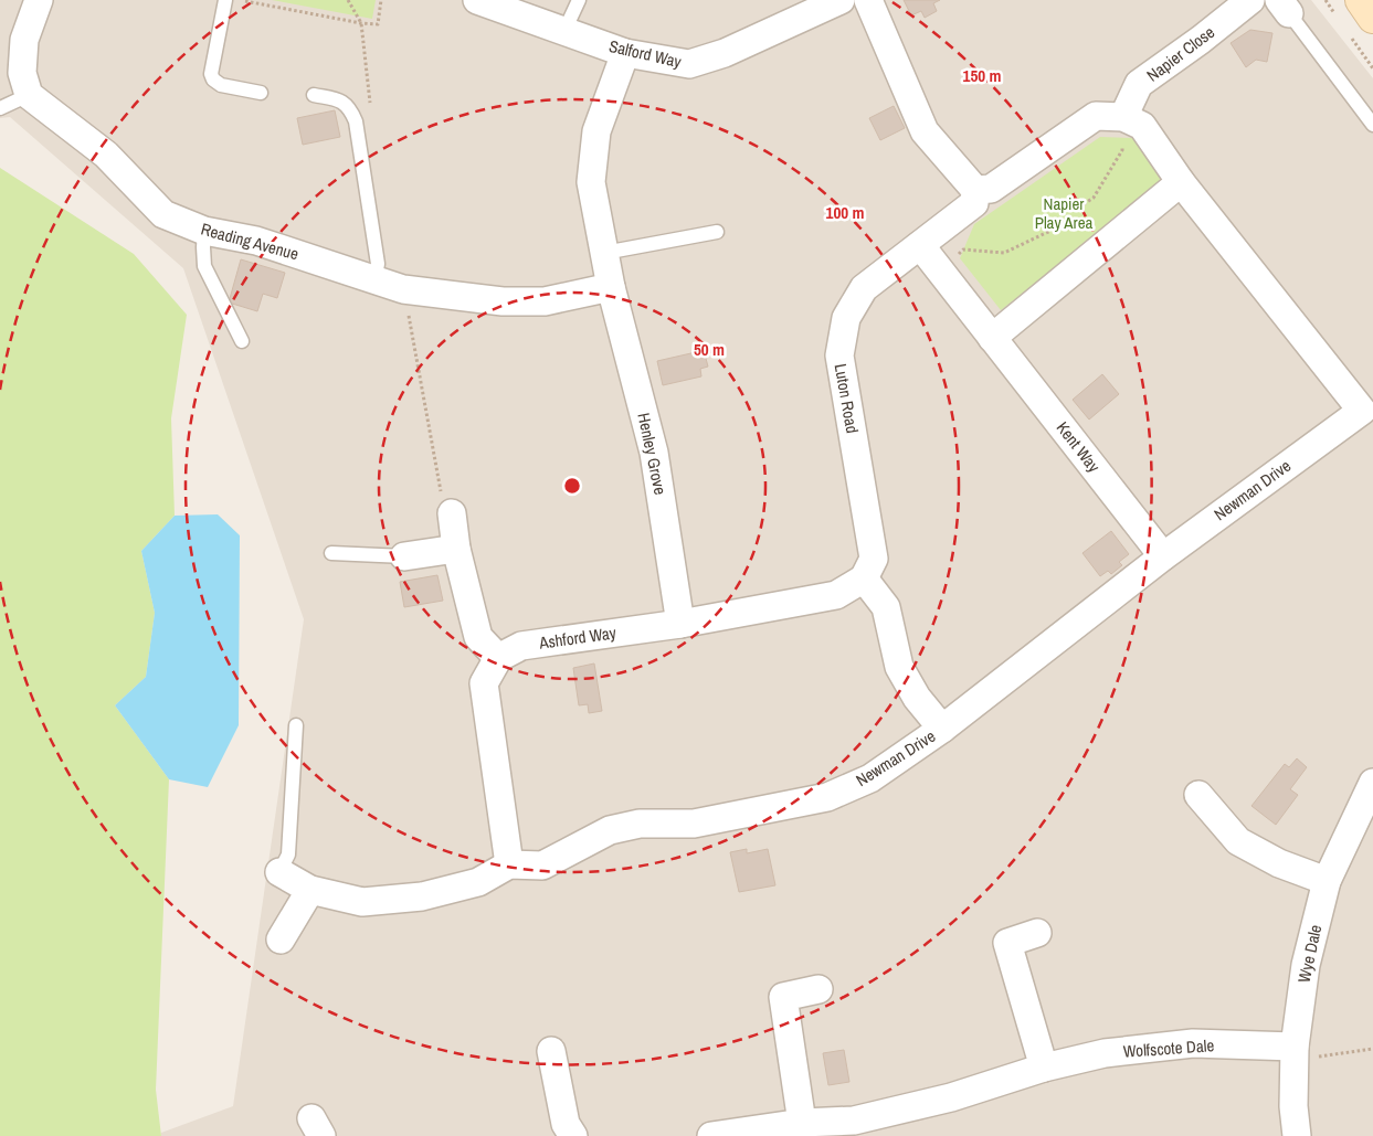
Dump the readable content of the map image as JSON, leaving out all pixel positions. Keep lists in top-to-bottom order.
{
  "streets": {
    "street": [
      "Salford Way",
      "Napier Close",
      "Reading Avenue",
      "Luton Road",
      "Kent Way",
      "Henley Grove",
      "Newman Drive",
      "Ashford Way",
      "Wye Dale",
      "Wolfscote Dale"
    ]
  },
  "crossings": [
    ["Salford Way", "Henley Grove"],
    ["Napier Close", "Newman Drive"],
    ["Reading Avenue", "Henley Grove"],
    ["Luton Road", "Kent Way"],
    ["Luton Road", "Ashford Way"],
    ["Kent Way", "Newman Drive"],
    ["Henley Grove", "Ashford Way"],
    ["Wye Dale", "Wolfscote Dale"]
  ],
  "parks": ["Napier Play Area"],
  "rings": ["150 m", "100 m", "50 m"]
}
